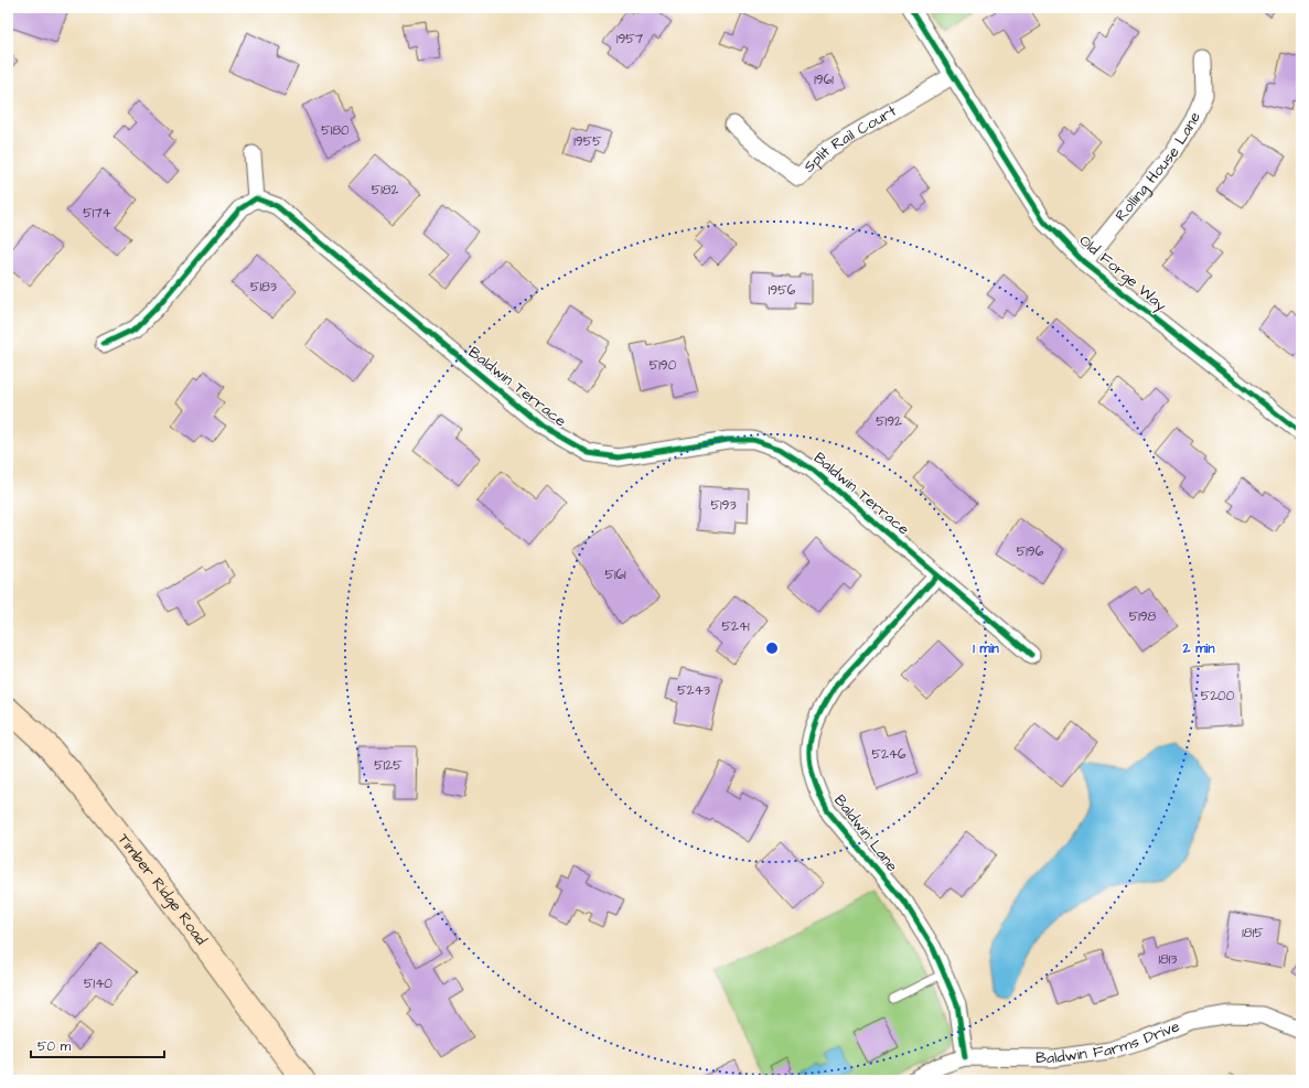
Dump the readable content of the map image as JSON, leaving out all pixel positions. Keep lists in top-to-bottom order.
{
  "streets": {
    "street": [
      "Split Rail Court",
      "Rolling House Lane",
      "Old Forge Way",
      "Baldwin Terrace",
      "Baldwin Lane",
      "Timber Ridge Road",
      "Baldwin Farms Drive"
    ]
  },
  "crossings": [
    ["Split Rail Court", "Old Forge Way"],
    ["Rolling House Lane", "Old Forge Way"],
    ["Baldwin Terrace", "Baldwin Lane"],
    ["Baldwin Lane", "Baldwin Farms Drive"]
  ],
  "house_numbers": [
    "1957",
    "1961",
    "5180",
    "1955",
    "5182",
    "5174",
    "5183",
    "1956",
    "5190",
    "5192",
    "5193",
    "5196",
    "5161",
    "5198",
    "5241",
    "5243",
    "5200",
    "5246",
    "5125",
    "1815",
    "1813",
    "5140"
  ],
  "scale_bar": "50 m",
  "rings": ["1 min", "2 min"]
}
